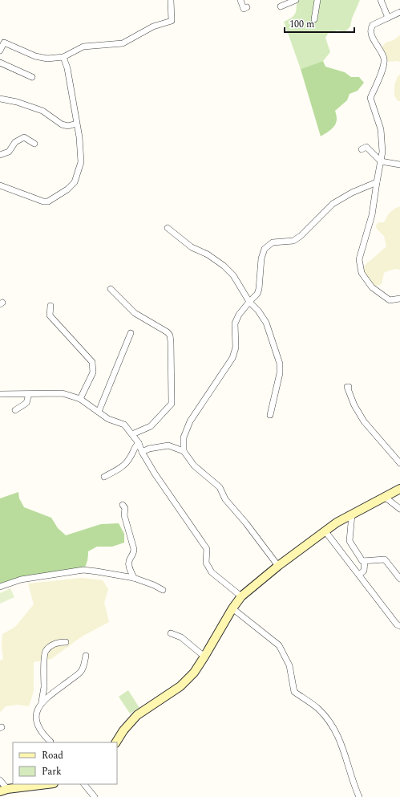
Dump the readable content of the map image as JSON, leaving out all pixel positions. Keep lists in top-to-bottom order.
{
  "legend": ["Road", "Park"],
  "scale_bar": "100 m"
}
